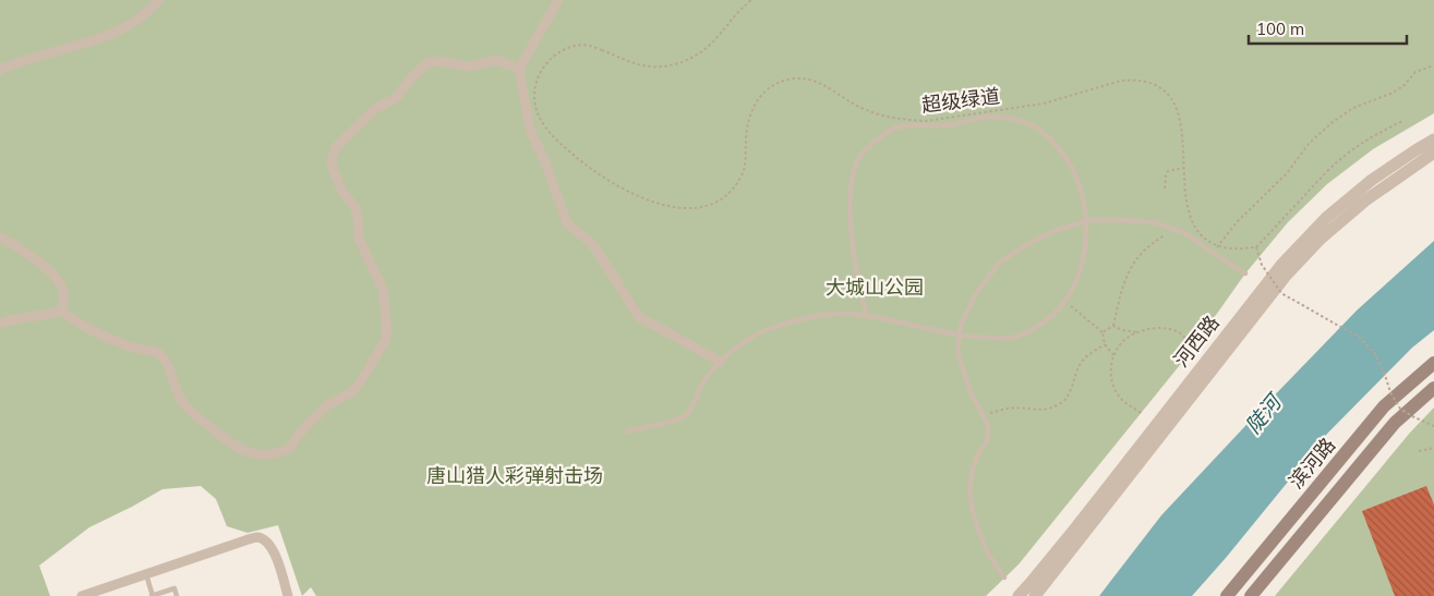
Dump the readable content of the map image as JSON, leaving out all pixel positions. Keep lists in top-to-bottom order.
{
  "streets": {
    "main road": ["滨河路"],
    "street": ["河西路"],
    "path": ["超级绿道"]
  },
  "water": ["陡河"],
  "parks": ["大城山公园", "唐山猎人彩弹射击场"],
  "scale_bar": "100 m"
}
